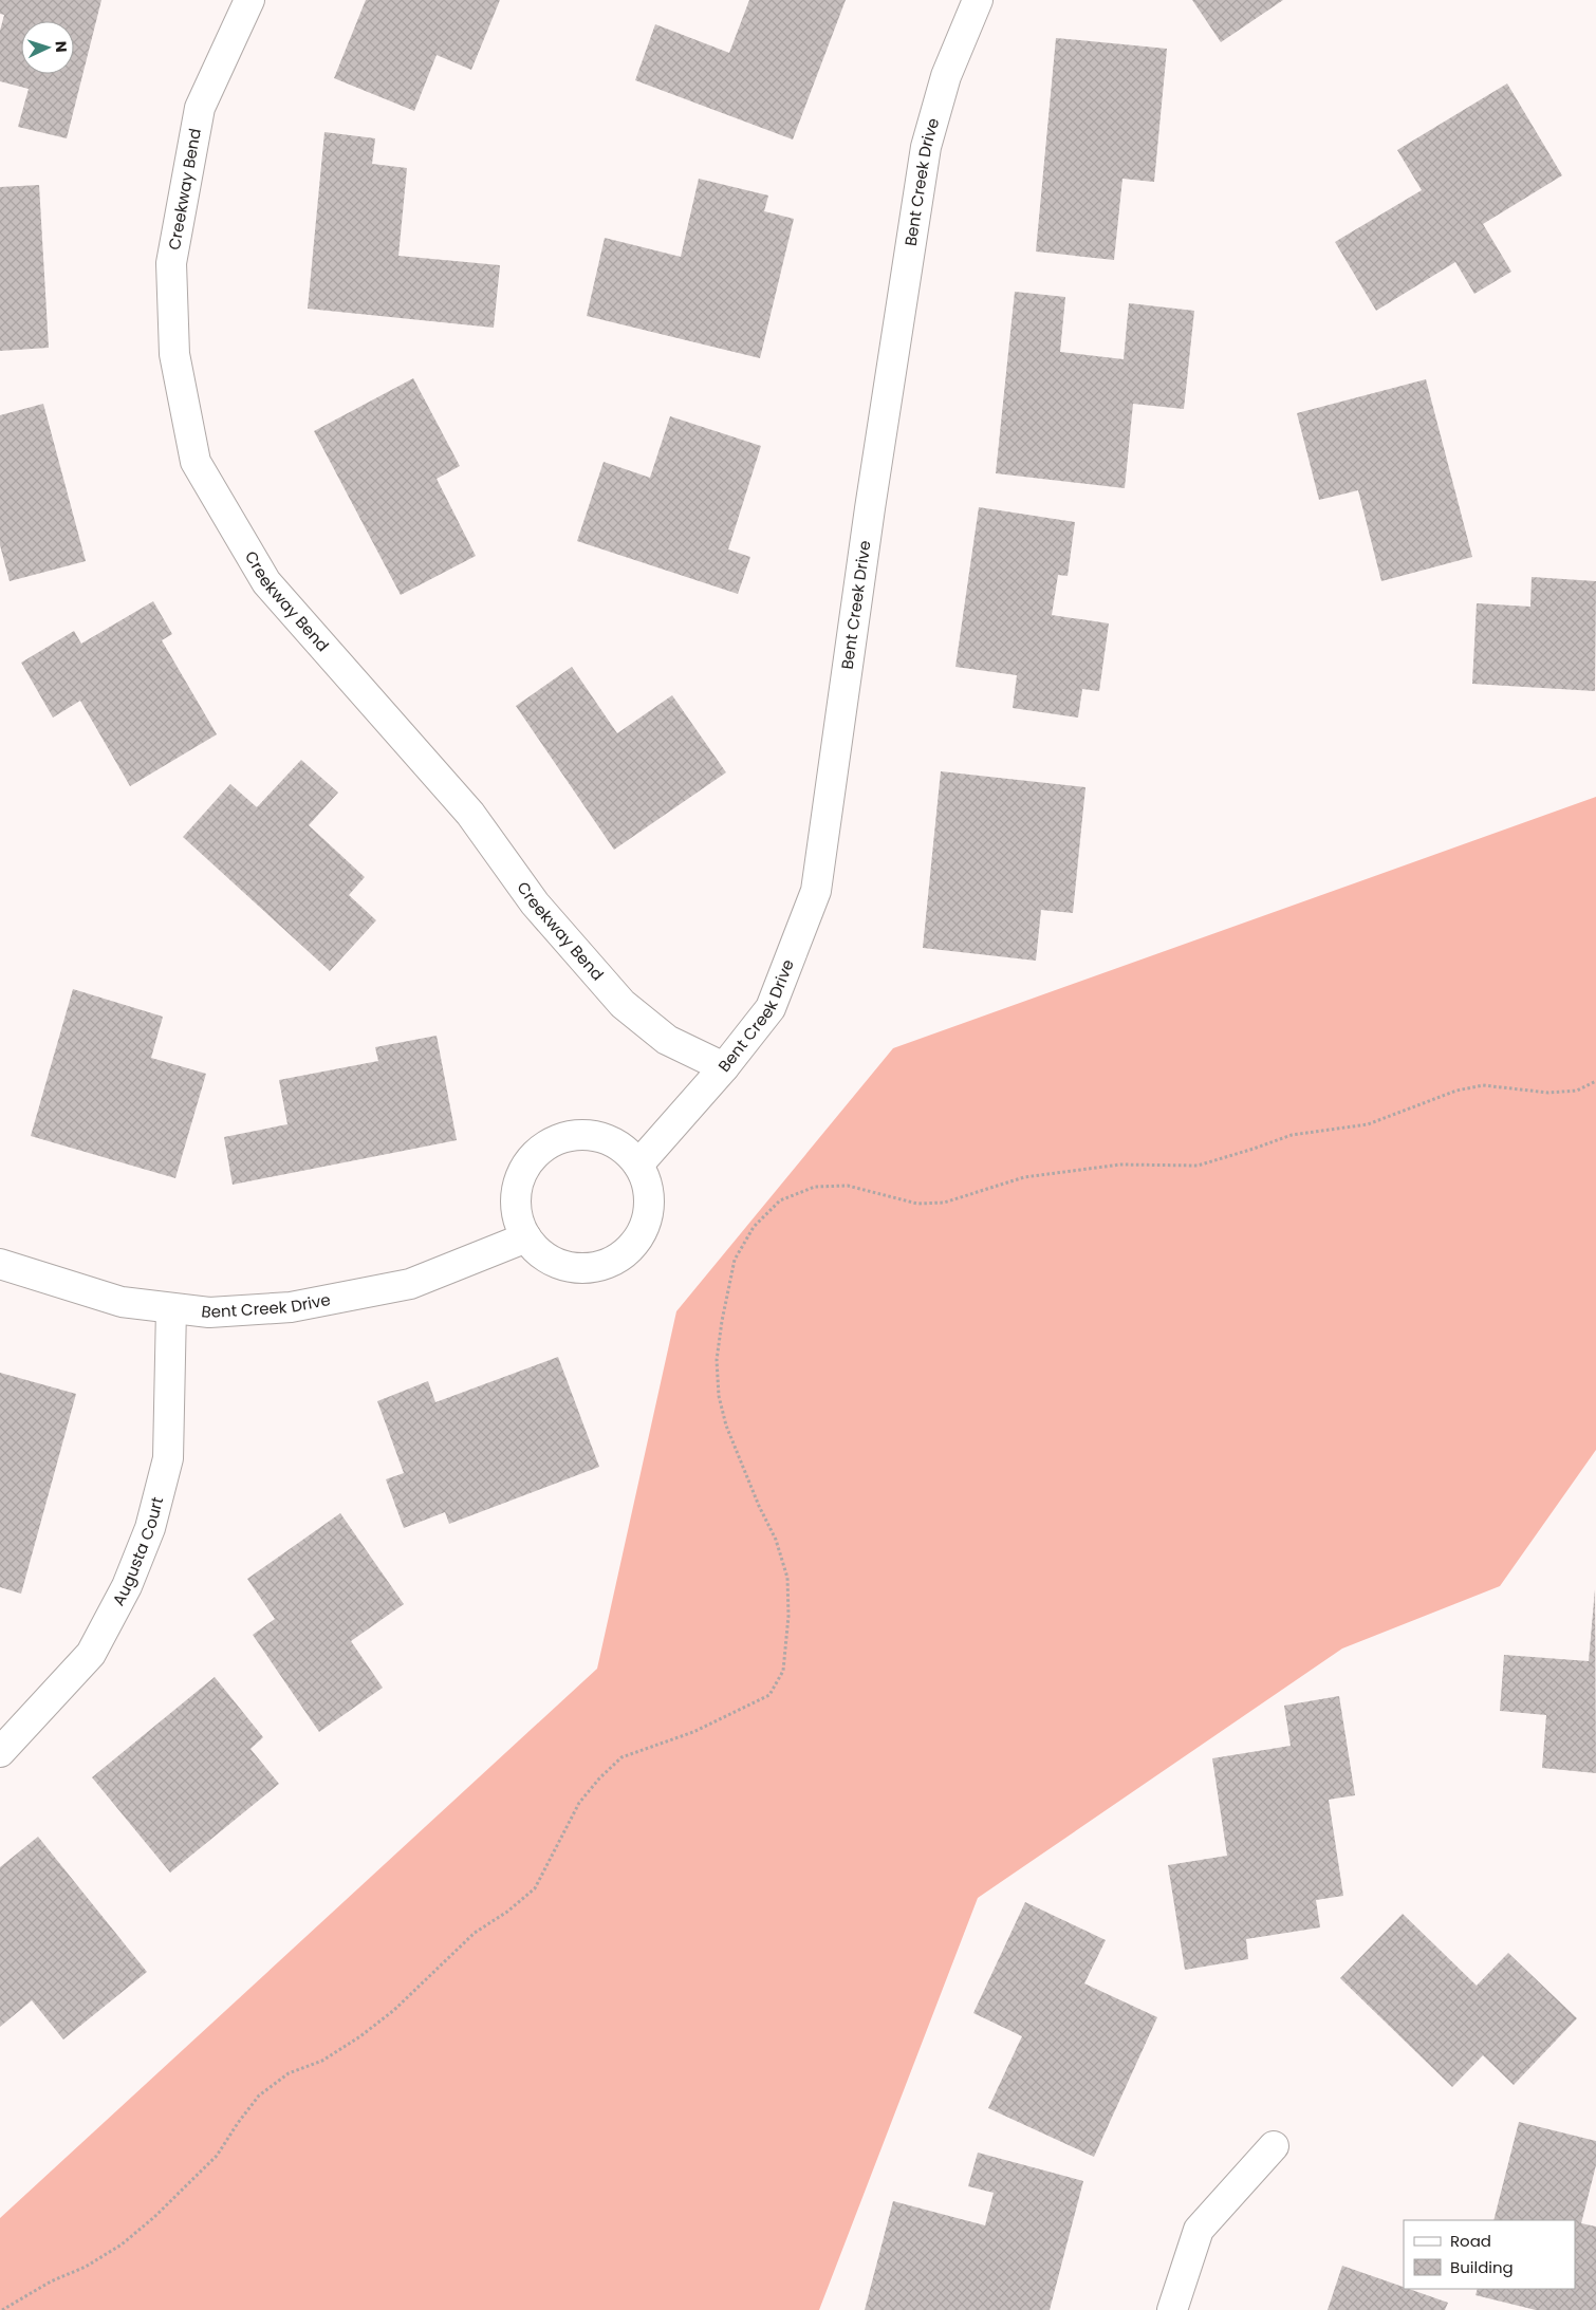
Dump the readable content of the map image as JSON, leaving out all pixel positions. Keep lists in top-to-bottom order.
{
  "streets": {
    "street": ["Bent Creek Drive", "Creekway Bend", "Augusta Court"]
  },
  "crossings": [
    ["Bent Creek Drive", "Creekway Bend"],
    ["Bent Creek Drive", "Augusta Court"]
  ],
  "legend": ["Road", "Building"],
  "north": "right"
}
